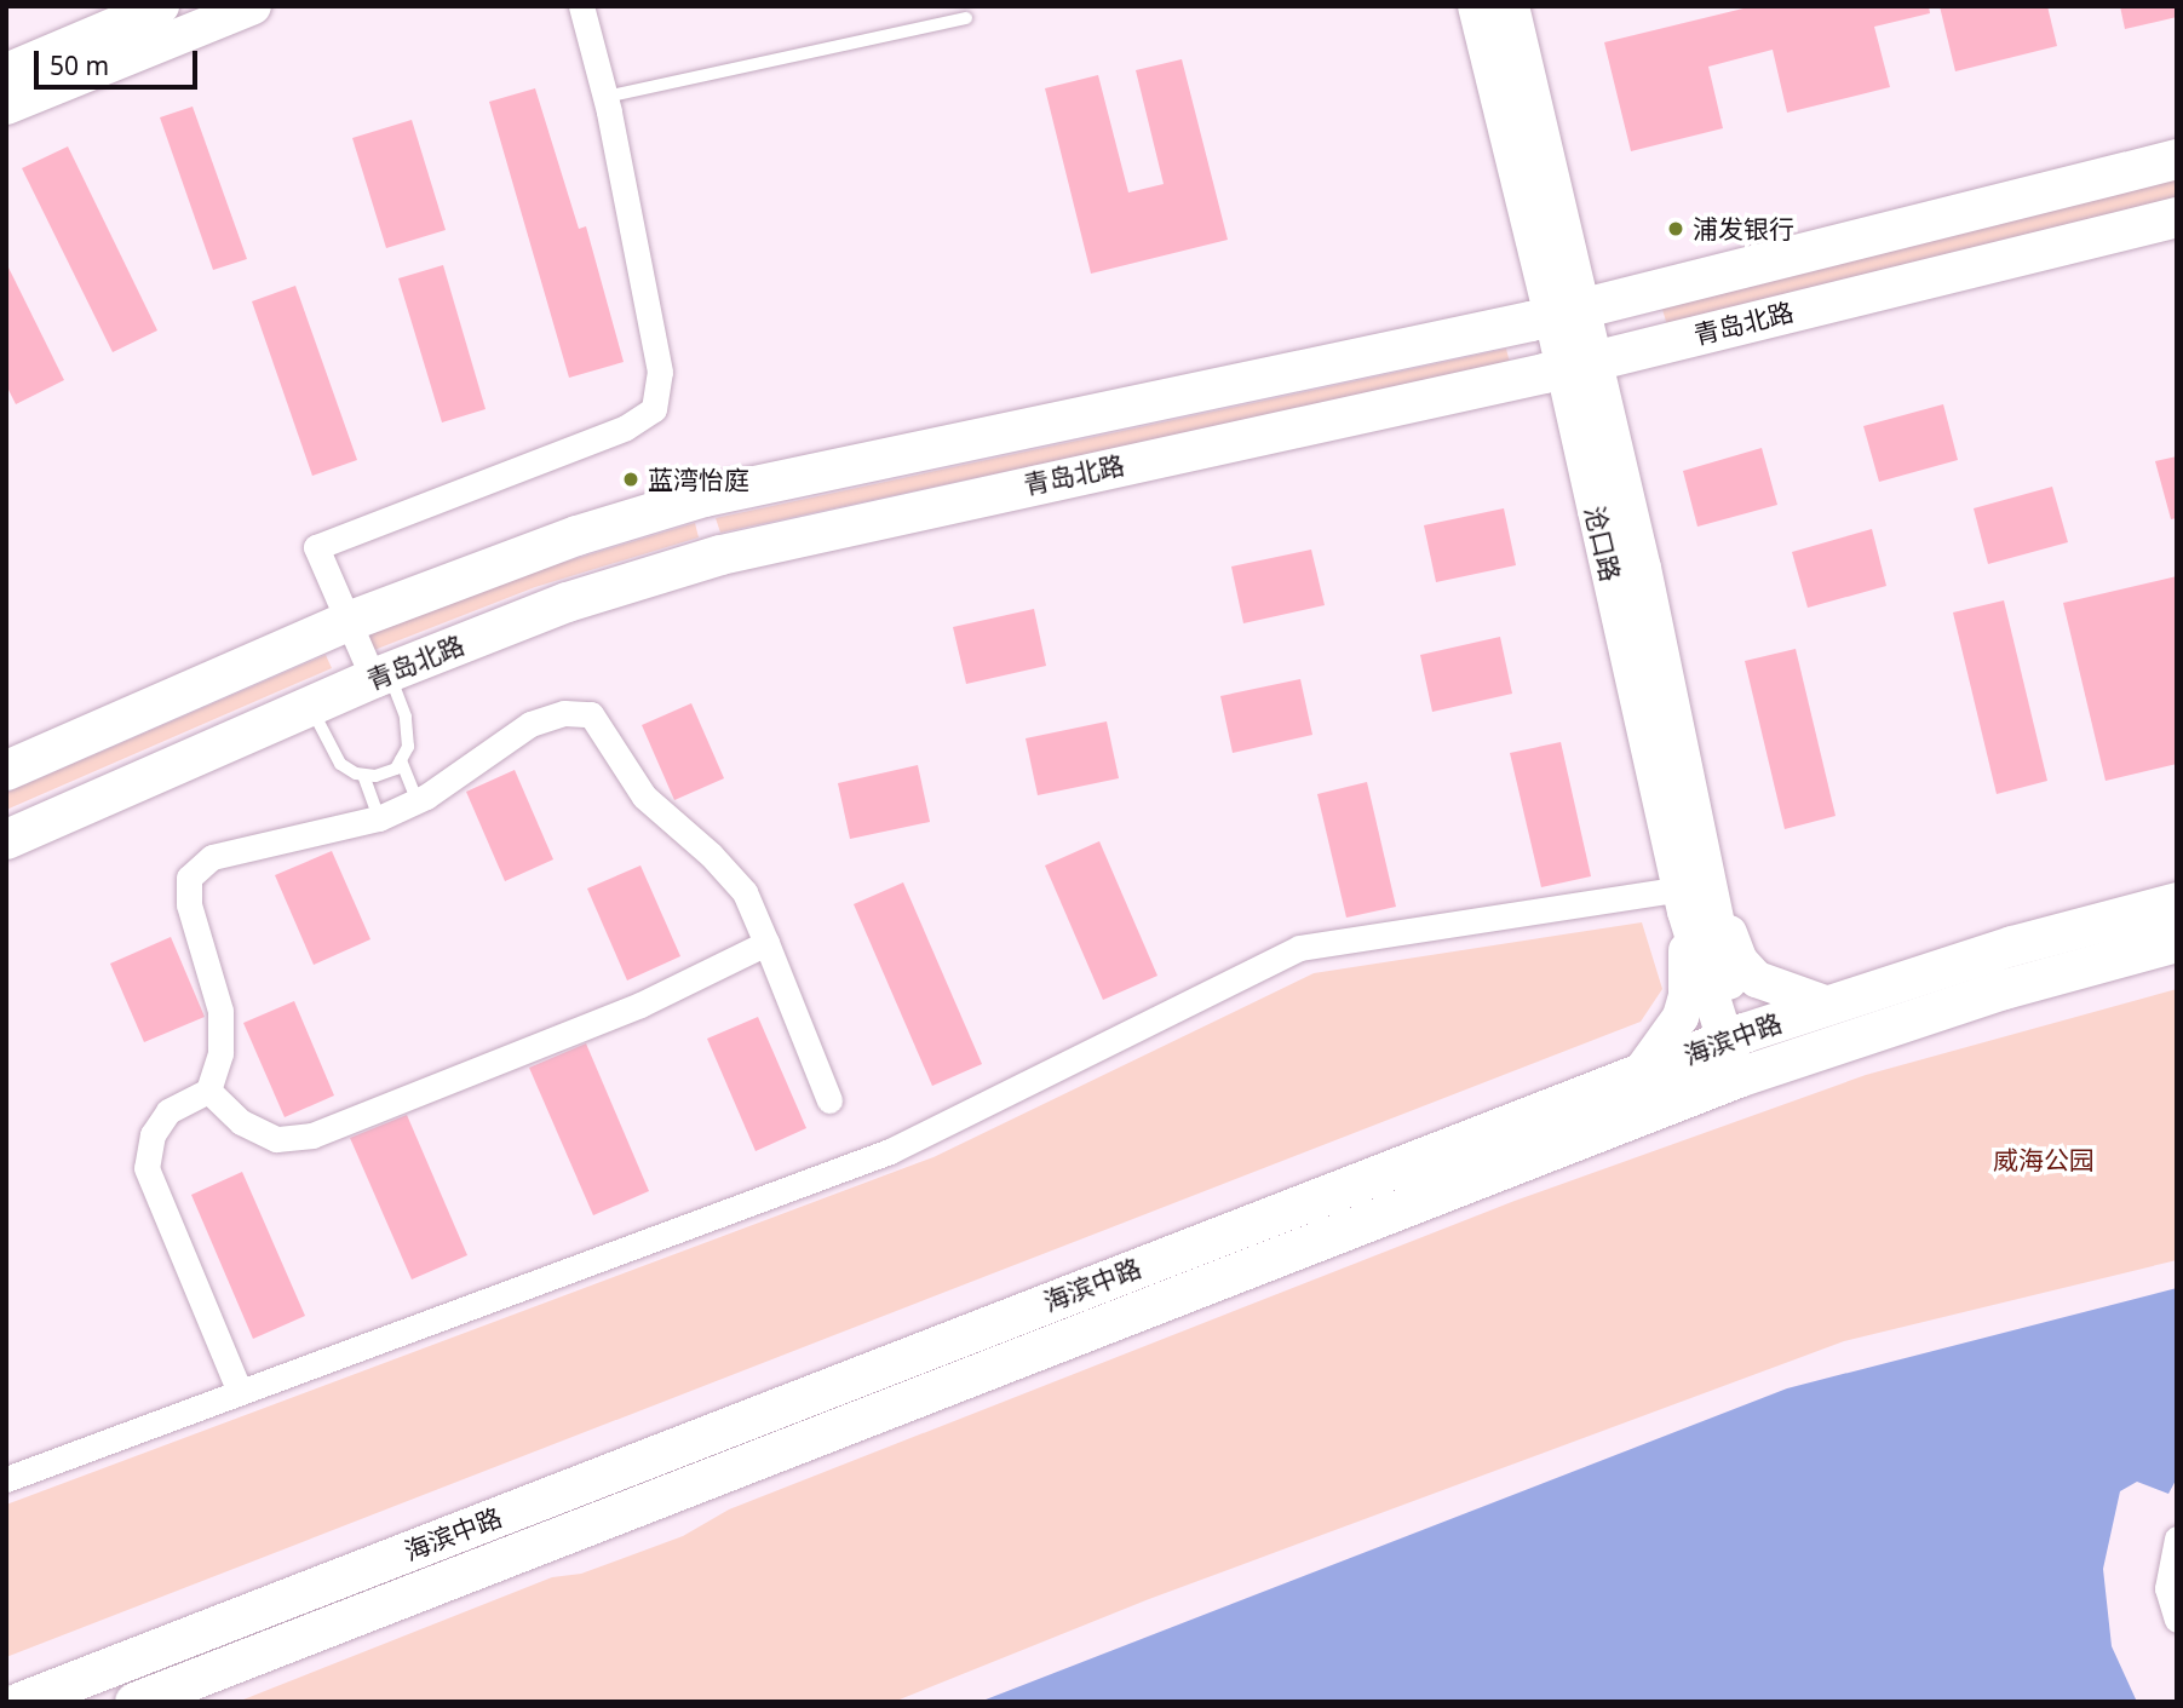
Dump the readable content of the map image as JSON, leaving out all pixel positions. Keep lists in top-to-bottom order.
{
  "streets": {
    "main road": ["青岛北路", "沧口路", "海滨中路"]
  },
  "crossings": [
    ["青岛北路", "沧口路"],
    ["沧口路", "海滨中路"]
  ],
  "parks": ["威海公园"],
  "places": ["浦发银行", "蓝湾怡庭"],
  "scale_bar": "50 m"
}
